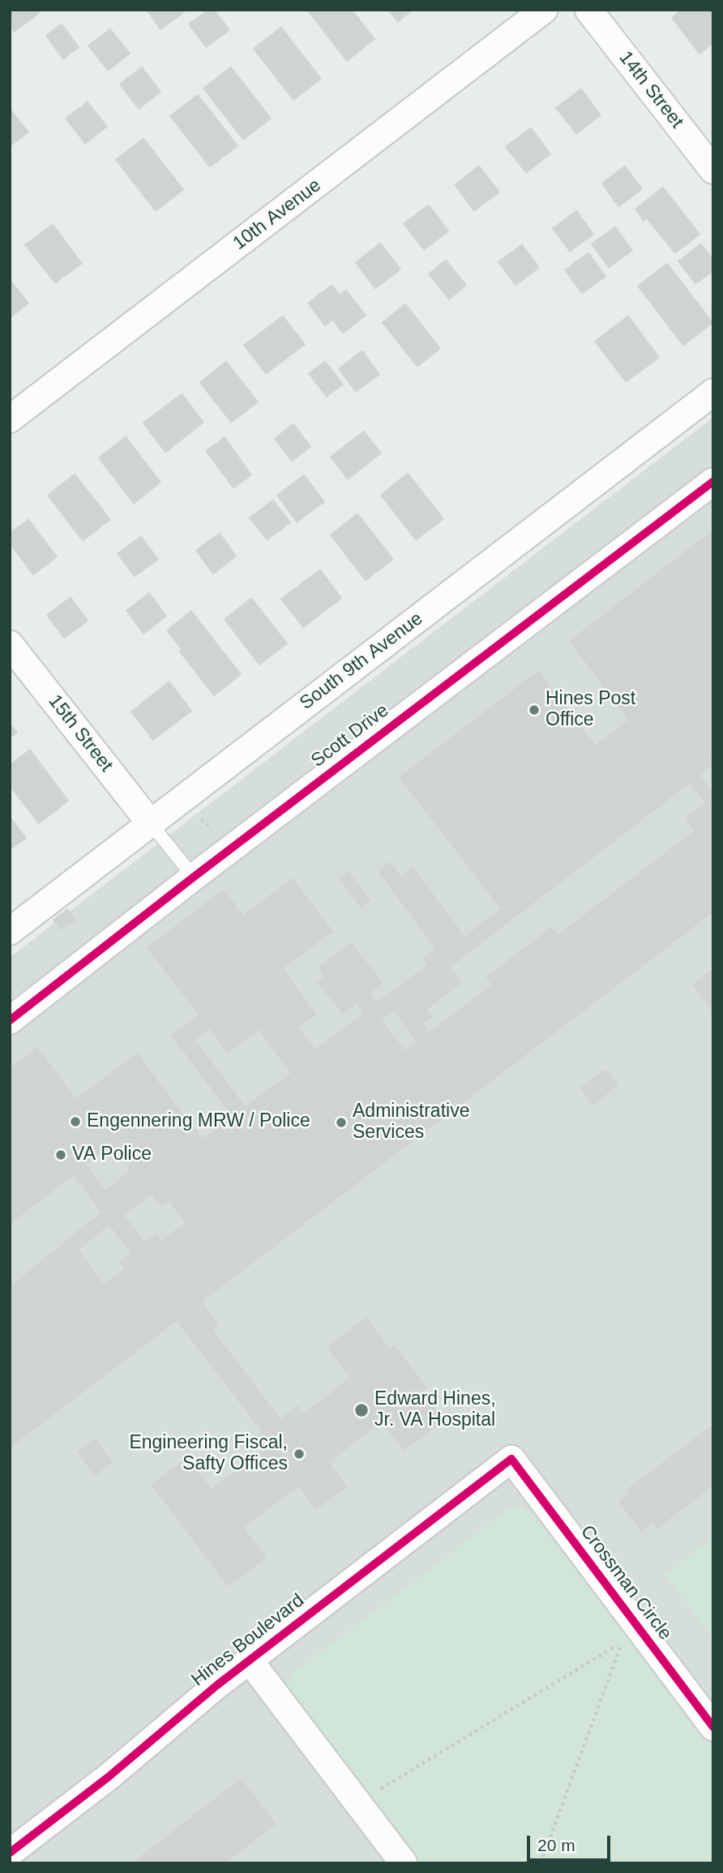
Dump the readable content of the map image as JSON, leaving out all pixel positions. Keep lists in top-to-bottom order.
{
  "streets": {
    "street": [
      "14th Street",
      "10th Avenue",
      "South 9th Avenue",
      "15th Street",
      "Scott Drive",
      "Crossman Circle",
      "Hines Boulevard"
    ]
  },
  "crossings": [
    ["South 9th Avenue", "15th Street"],
    ["Crossman Circle", "Hines Boulevard"]
  ],
  "places": [
    "Hines Post Office",
    "Engennering MRW / Police",
    "Administrative Services",
    "VA Police",
    "Edward Hines, Jr. VA Hospital",
    "Engineering Fiscal, Safty Offices"
  ],
  "scale_bar": "20 m"
}
